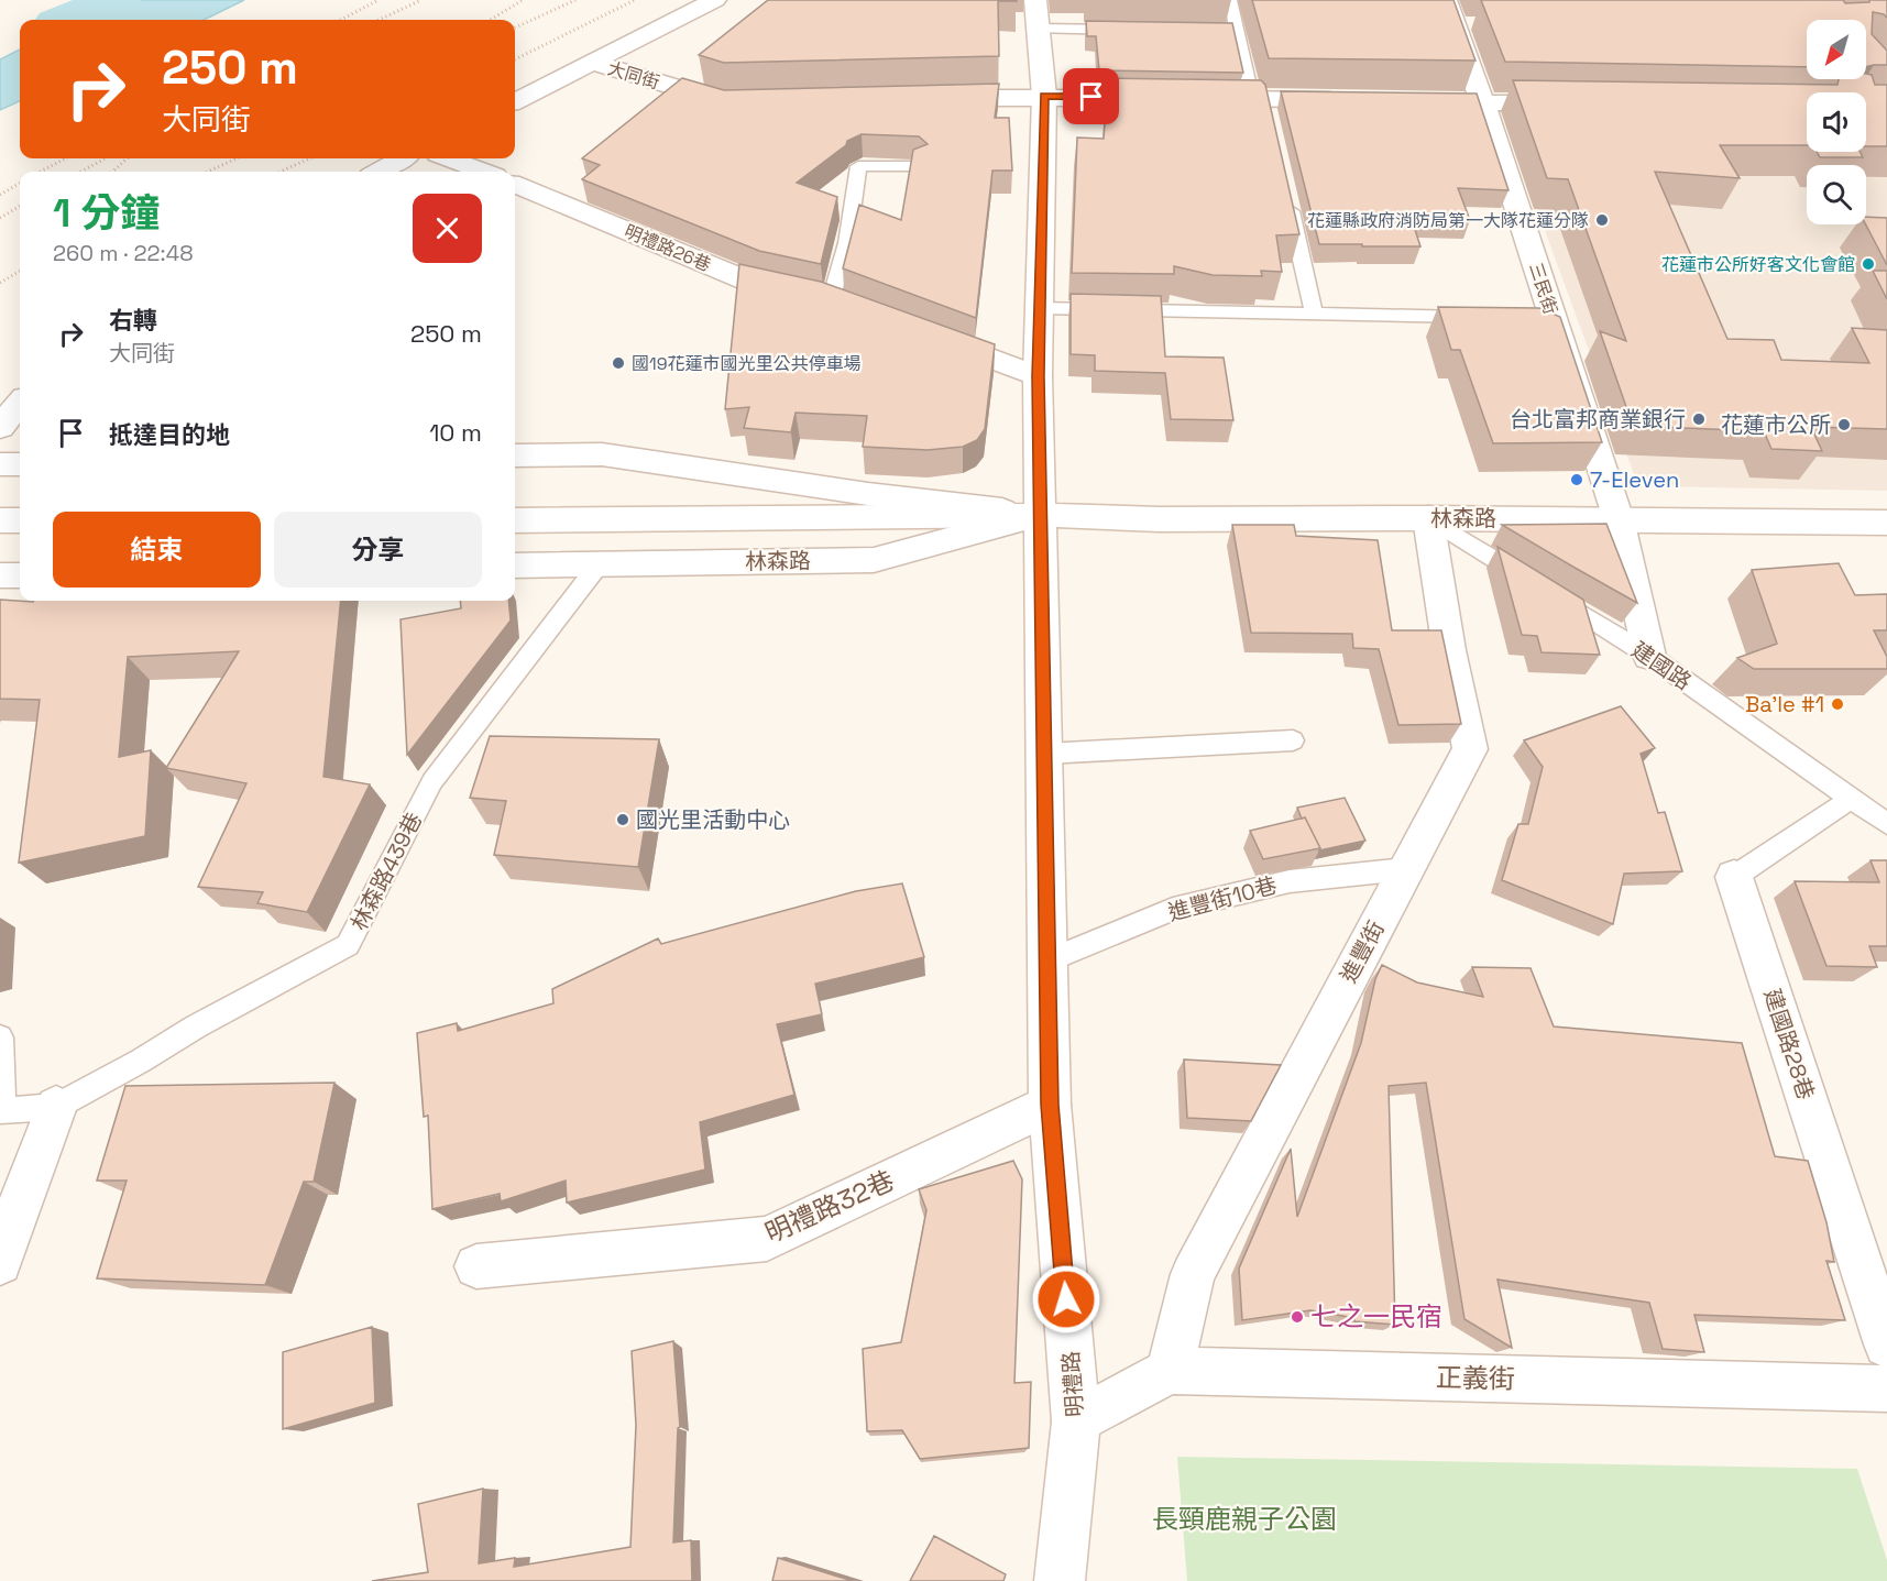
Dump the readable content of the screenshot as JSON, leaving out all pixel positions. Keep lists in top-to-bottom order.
{
  "streets": {
    "street": [
      "大同街",
      "明禮路26巷",
      "三民街",
      "林森路",
      "進豐街",
      "建國路28巷",
      "明禮路32巷",
      "正義街",
      "明禮路"
    ],
    "lane": ["建國路", "林森路439巷", "進豐街10巷"]
  },
  "crossings": [
    ["三民街", "林森路"],
    ["三民街", "建國路"],
    ["林森路", "建國路"],
    ["林森路", "林森路439巷"],
    ["林森路", "進豐街"],
    ["林森路", "明禮路"],
    ["建國路", "進豐街"],
    ["建國路", "建國路28巷"],
    ["進豐街10巷", "進豐街"],
    ["進豐街10巷", "明禮路"],
    ["進豐街", "正義街"],
    ["明禮路32巷", "明禮路"],
    ["正義街", "明禮路"]
  ],
  "parks": ["長頸鹿親子公園"],
  "places": [
    "花蓮縣政府消防局第一大隊花蓮分隊",
    "花蓮市公所好客文化會館",
    "國19花蓮市國光里公共停車場",
    "台北富邦商業銀行",
    "花蓮市公所",
    "7-Eleven",
    "Ba’le #1",
    "國光里活動中心",
    "七之一民宿"
  ],
  "north": "bottom left",
  "page": {
    "turn": ["250 m", "大同街"],
    "heading": ["1 分鐘", "260 m · 22:48"],
    "list": [
      {
        "name": "右轉",
        "note": "大同街",
        "value": "250 m"
      },
      {
        "name": "抵達目的地",
        "value": "10 m"
      }
    ],
    "buttons": ["結束", "分享"]
  }
}
